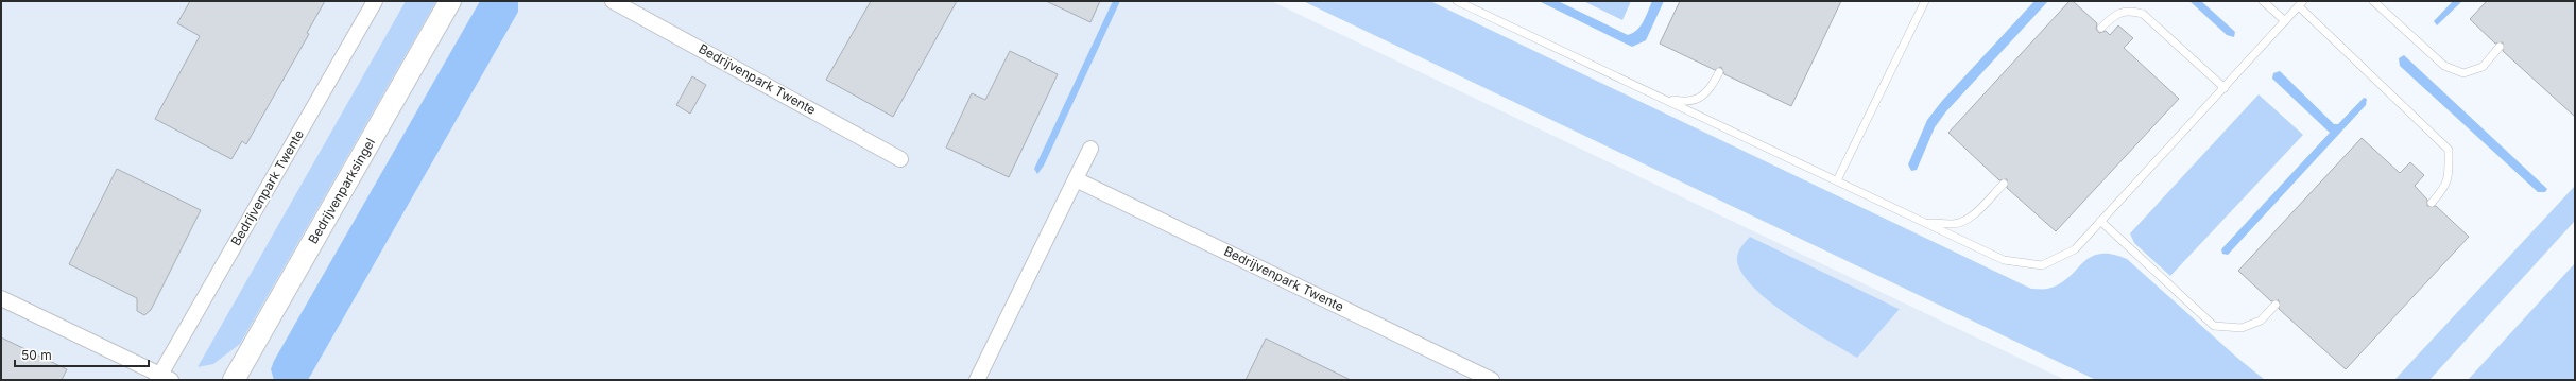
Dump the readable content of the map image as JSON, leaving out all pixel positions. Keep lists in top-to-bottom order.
{
  "streets": {
    "street": ["Bedrijvenpark Twente", "Bedrijvenparksingel"]
  },
  "scale_bar": "50 m"
}
